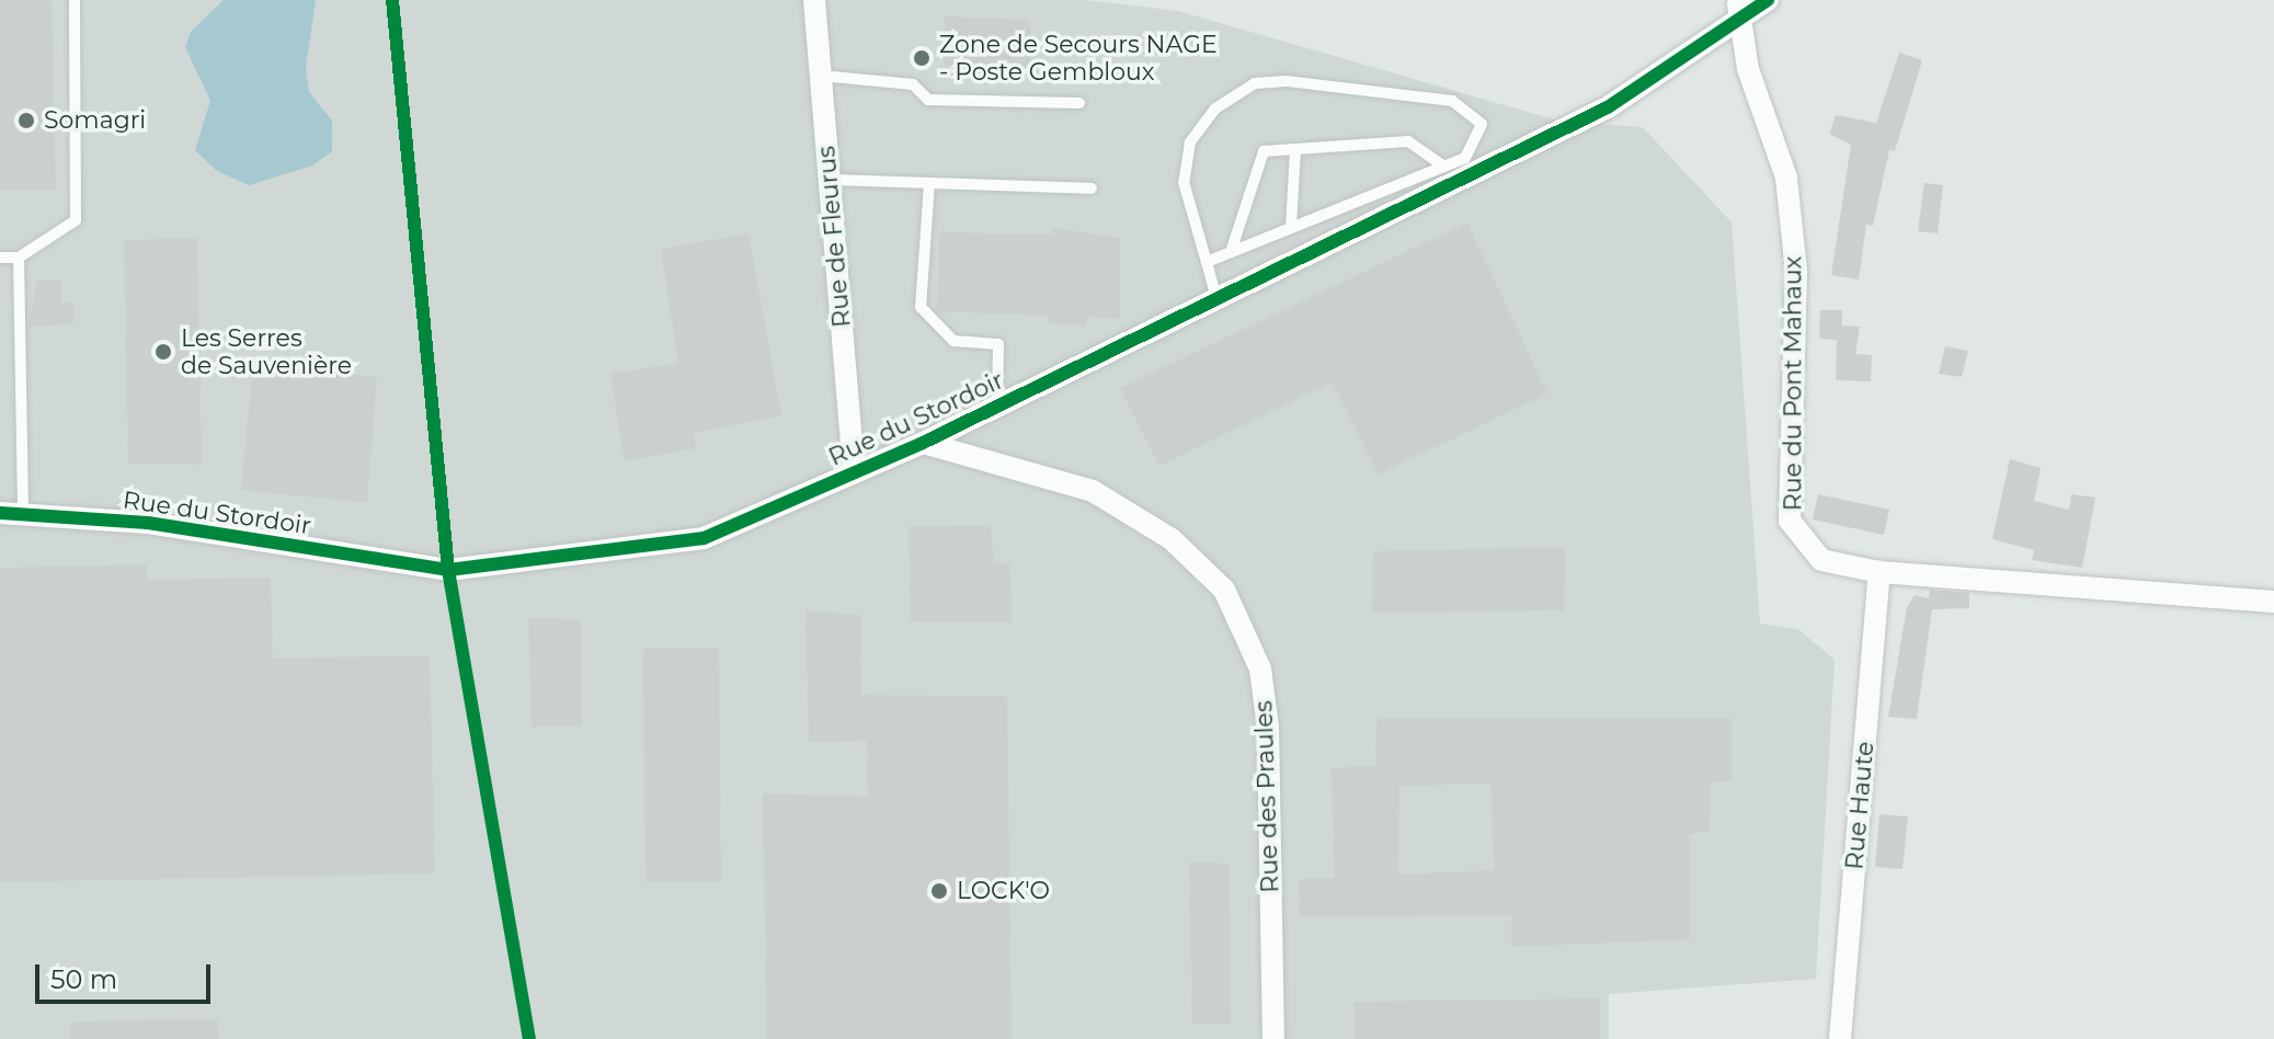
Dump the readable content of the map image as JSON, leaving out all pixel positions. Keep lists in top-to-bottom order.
{
  "streets": {
    "street": [
      "Rue de Fleurus",
      "Rue du Pont Mahaux",
      "Rue du Stordoir",
      "Rue des Praules",
      "Rue Haute"
    ]
  },
  "crossings": [
    ["Rue de Fleurus", "Rue du Stordoir"],
    ["Rue du Pont Mahaux", "Rue du Stordoir"],
    ["Rue du Pont Mahaux", "Rue Haute"],
    ["Rue du Stordoir", "Rue des Praules"]
  ],
  "places": [
    "Zone de Secours NAGE - Poste Gembloux",
    "Somagri",
    "Les Serres de Sauvenière",
    "LOCK'O"
  ],
  "scale_bar": "50 m"
}
